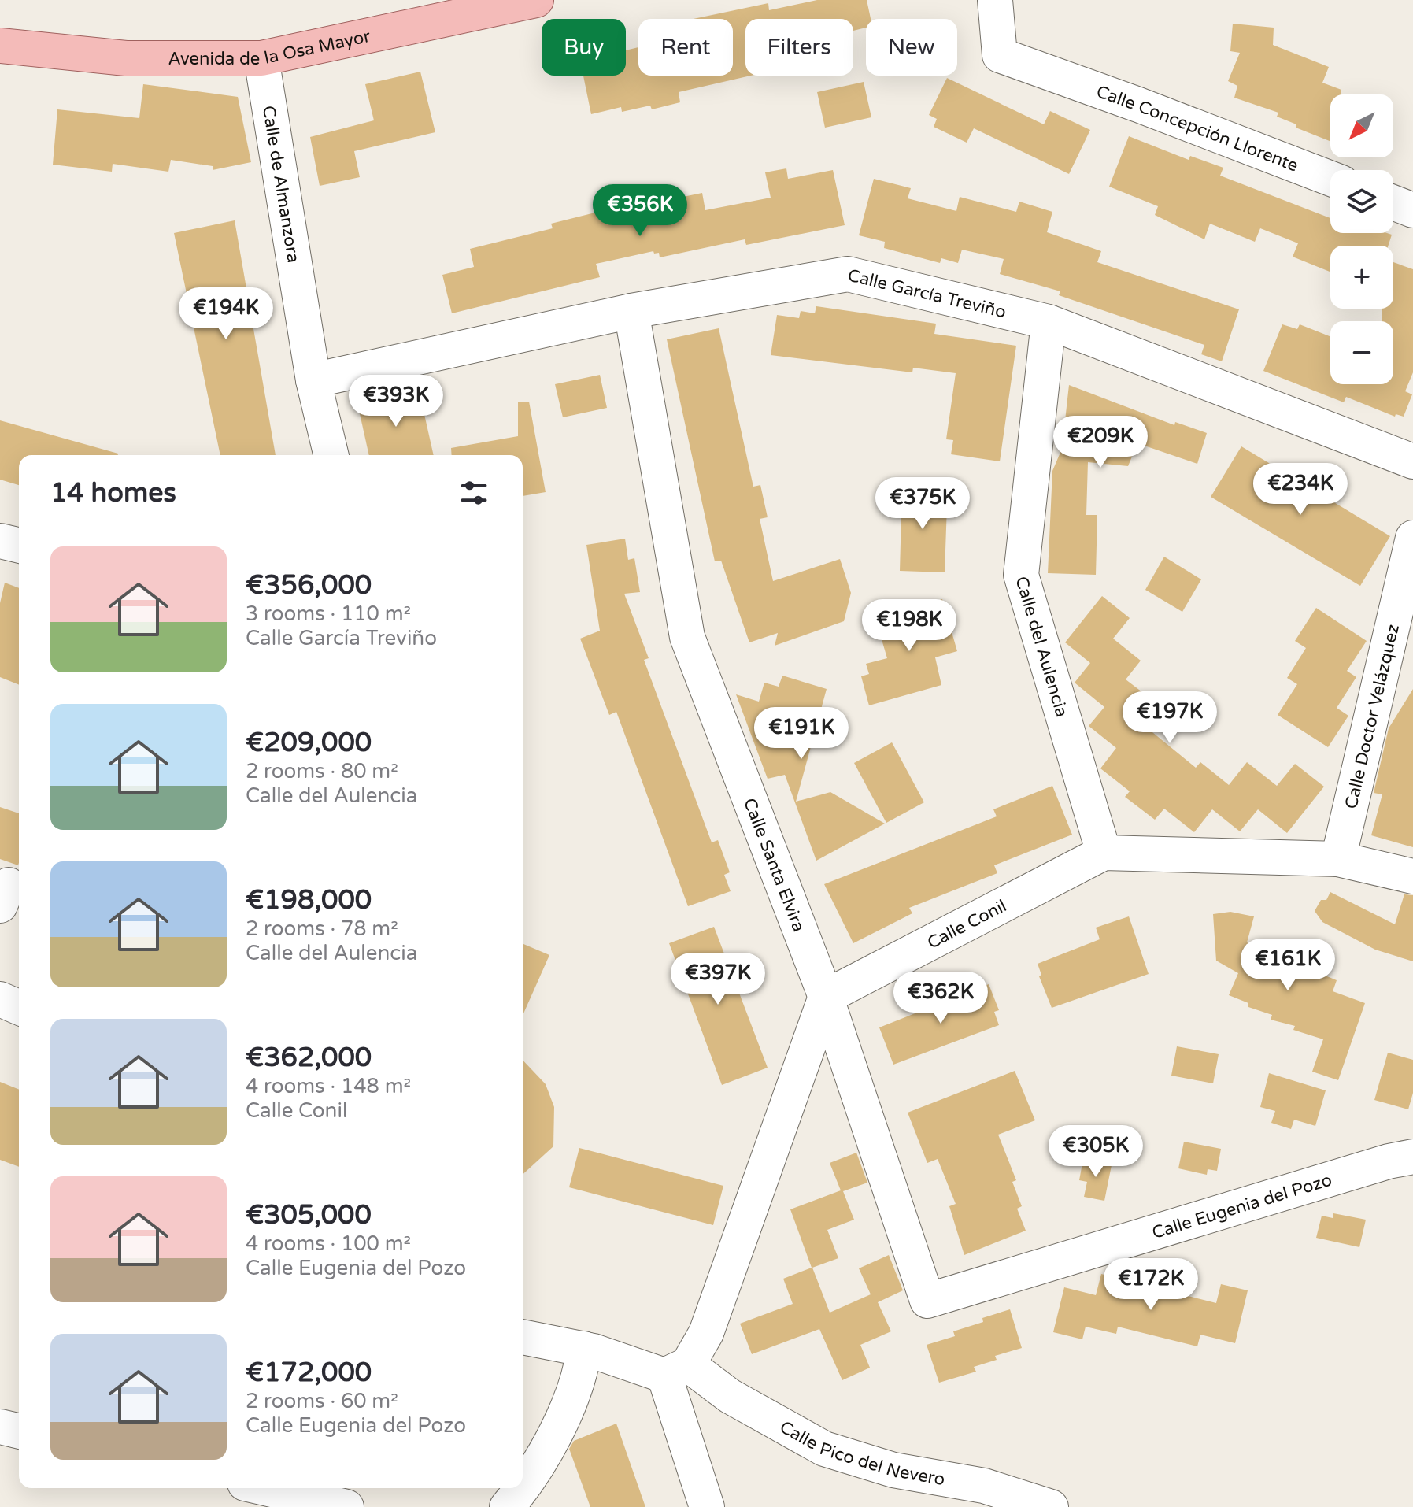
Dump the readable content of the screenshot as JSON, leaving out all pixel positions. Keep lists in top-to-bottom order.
{
  "streets": {
    "main road": ["Avenida de la Osa Mayor"],
    "street": [
      "Calle Concepción Llorente",
      "Calle de Almanzora",
      "Calle García Treviño",
      "Calle del Aulencia",
      "Calle Doctor Velázquez",
      "Calle Santa Elvira",
      "Calle Conil",
      "Calle Eugenia del Pozo",
      "Calle Pico del Nevero"
    ]
  },
  "crossings": [
    ["Avenida de la Osa Mayor", "Calle de Almanzora"],
    ["Calle de Almanzora", "Calle García Treviño"],
    ["Calle García Treviño", "Calle del Aulencia"],
    ["Calle García Treviño", "Calle Santa Elvira"],
    ["Calle del Aulencia", "Calle Conil"],
    ["Calle Doctor Velázquez", "Calle Conil"],
    ["Calle Santa Elvira", "Calle Conil"],
    ["Calle Santa Elvira", "Calle Eugenia del Pozo"]
  ],
  "north": "bottom left",
  "page": {
    "chip": [
      "Buy",
      "Rent",
      "Filters",
      "New"
    ],
    "map_buttons": ["+", "−"],
    "price": [
      "€356K",
      "€194K",
      "€393K",
      "€209K",
      "€234K",
      "€375K",
      "€198K",
      "€197K",
      "€191K",
      "€161K",
      "€397K",
      "€362K",
      "€305K",
      "€172K"
    ],
    "heading": "14 homes",
    "list": [
      {
        "name": "€356,000",
        "note": "3 rooms · 110 m² · Calle García Treviño"
      },
      {
        "name": "€209,000",
        "note": "2 rooms · 80 m² · Calle del Aulencia"
      },
      {
        "name": "€198,000",
        "note": "2 rooms · 78 m² · Calle del Aulencia"
      },
      {
        "name": "€362,000",
        "note": "4 rooms · 148 m² · Calle Conil"
      },
      {
        "name": "€305,000",
        "note": "4 rooms · 100 m² · Calle Eugenia del Pozo"
      },
      {
        "name": "€172,000",
        "note": "2 rooms · 60 m² · Calle Eugenia del Pozo"
      }
    ]
  }
}
